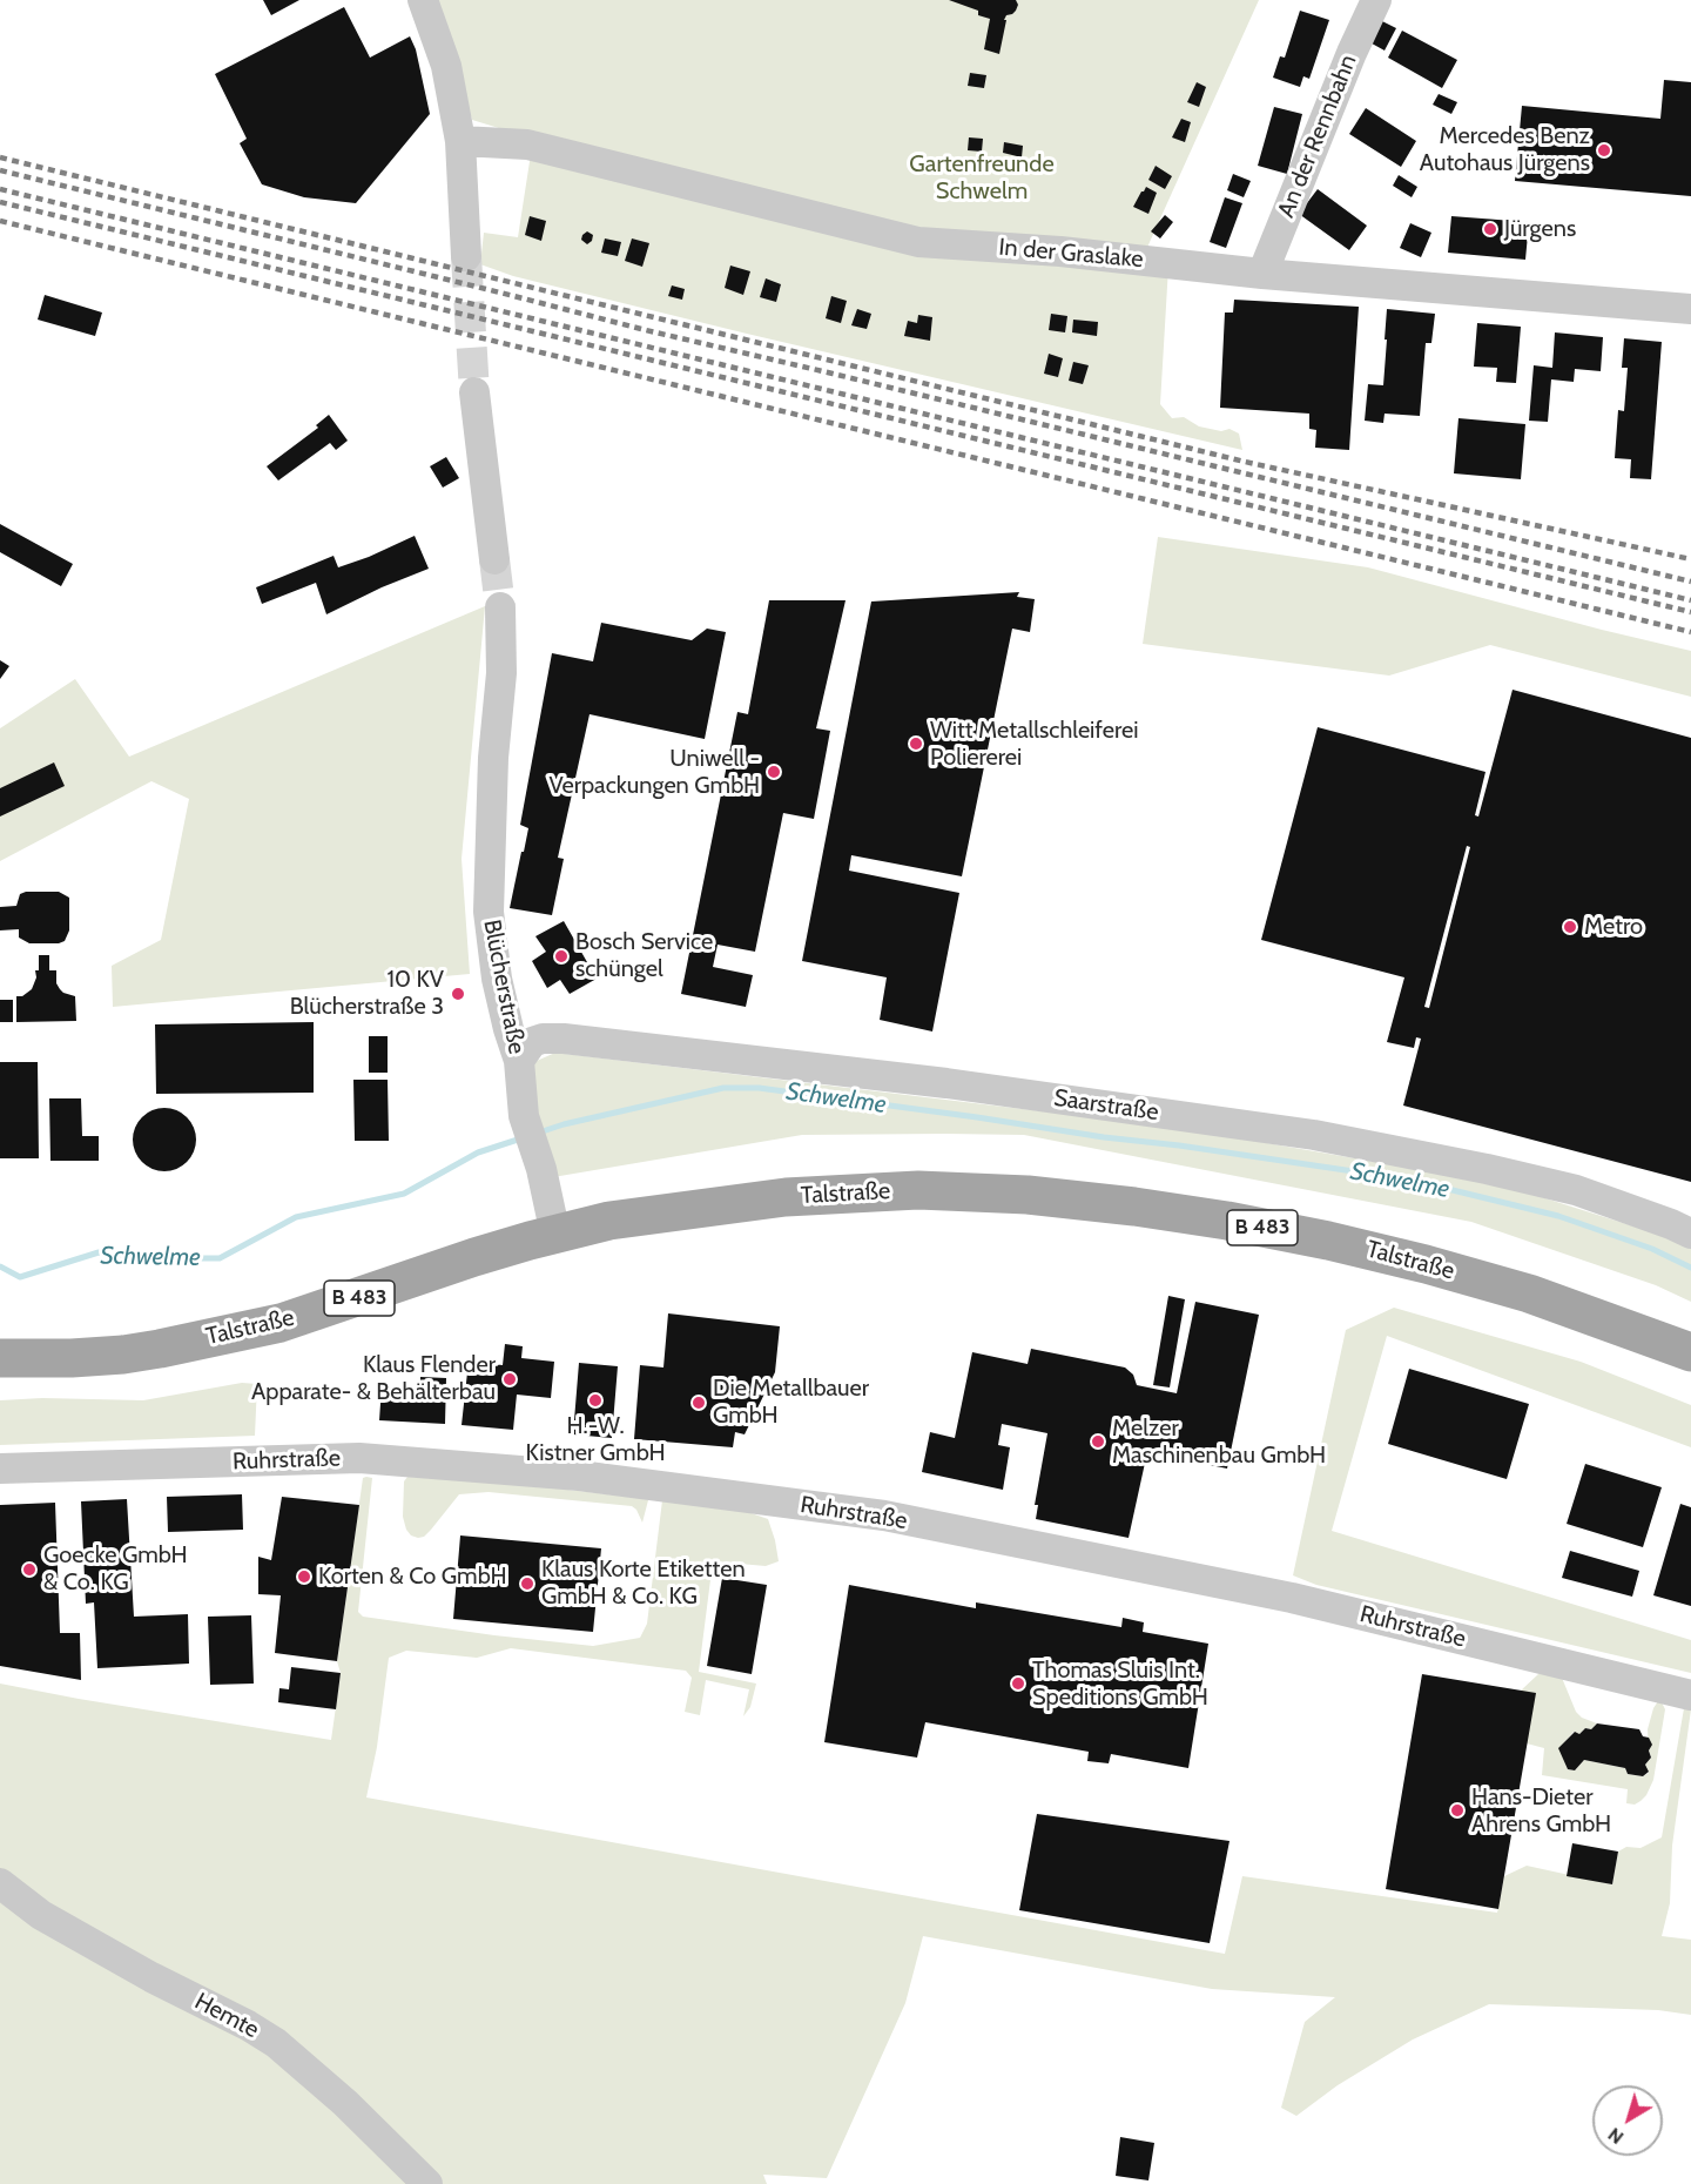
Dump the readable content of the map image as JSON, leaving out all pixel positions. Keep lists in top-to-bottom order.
{
  "streets": {
    "main road": ["Talstraße", "B 483"],
    "street": [
      "An der Rennbahn",
      "In der Graslake",
      "Blücherstraße",
      "Saarstraße",
      "Ruhrstraße",
      "Hemte"
    ]
  },
  "crossings": [
    ["An der Rennbahn", "In der Graslake"],
    ["Blücherstraße", "Saarstraße"],
    ["Blücherstraße", "Talstraße"]
  ],
  "water": ["Schwelme"],
  "parks": ["Gartenfreunde Schwelm"],
  "places": [
    "Mercedes Benz Autohaus Jürgens",
    "Jürgens",
    "Witt Metallschleiferei Poliererei",
    "Uniwell - Verpackungen GmbH",
    "Metro",
    "Bosch Service schüngel",
    "10 KV Blücherstraße 3",
    "Klaus Flender Apparate- & Behälterbau",
    "H.-W. Kistner GmbH",
    "Die Metallbauer GmbH",
    "Melzer Maschinenbau GmbH",
    "Goecke GmbH & Co. KG",
    "Korten & Co GmbH",
    "Klaus Korte Etiketten GmbH & Co. KG",
    "Thomas Sluis Int. Speditions GmbH",
    "Hans-Dieter Ahrens GmbH"
  ],
  "north": "bottom left"
}
